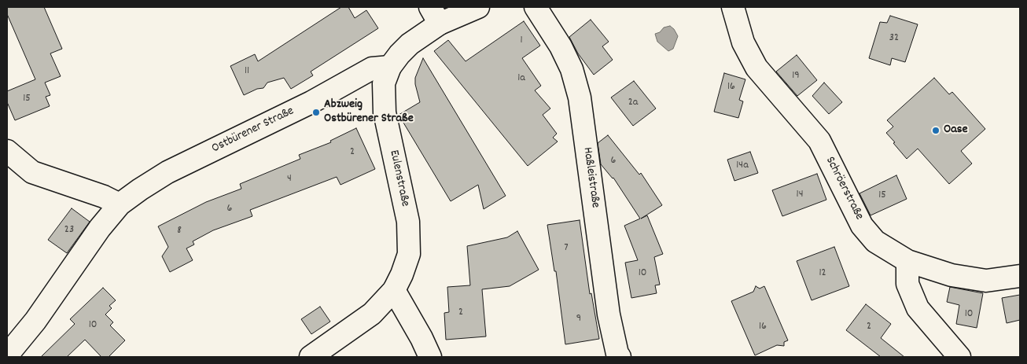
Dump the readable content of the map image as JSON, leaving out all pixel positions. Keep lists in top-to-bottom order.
{
  "streets": {
    "street": [
      "Ostbürener Straße",
      "Haßleistraße",
      "Eulenstraße",
      "Schröerstraße"
    ]
  },
  "crossings": [
    ["Ostbürener Straße", "Eulenstraße"]
  ],
  "places": ["Abzweig Ostbürener Straße", "Oase"],
  "house_numbers": [
    "32",
    "1",
    "11",
    "19",
    "1a",
    "16",
    "15",
    "2a",
    "2",
    "6",
    "14a",
    "4",
    "14",
    "15",
    "6",
    "23",
    "8",
    "7",
    "10",
    "12",
    "2",
    "10",
    "9",
    "10",
    "16",
    "2"
  ]
}
